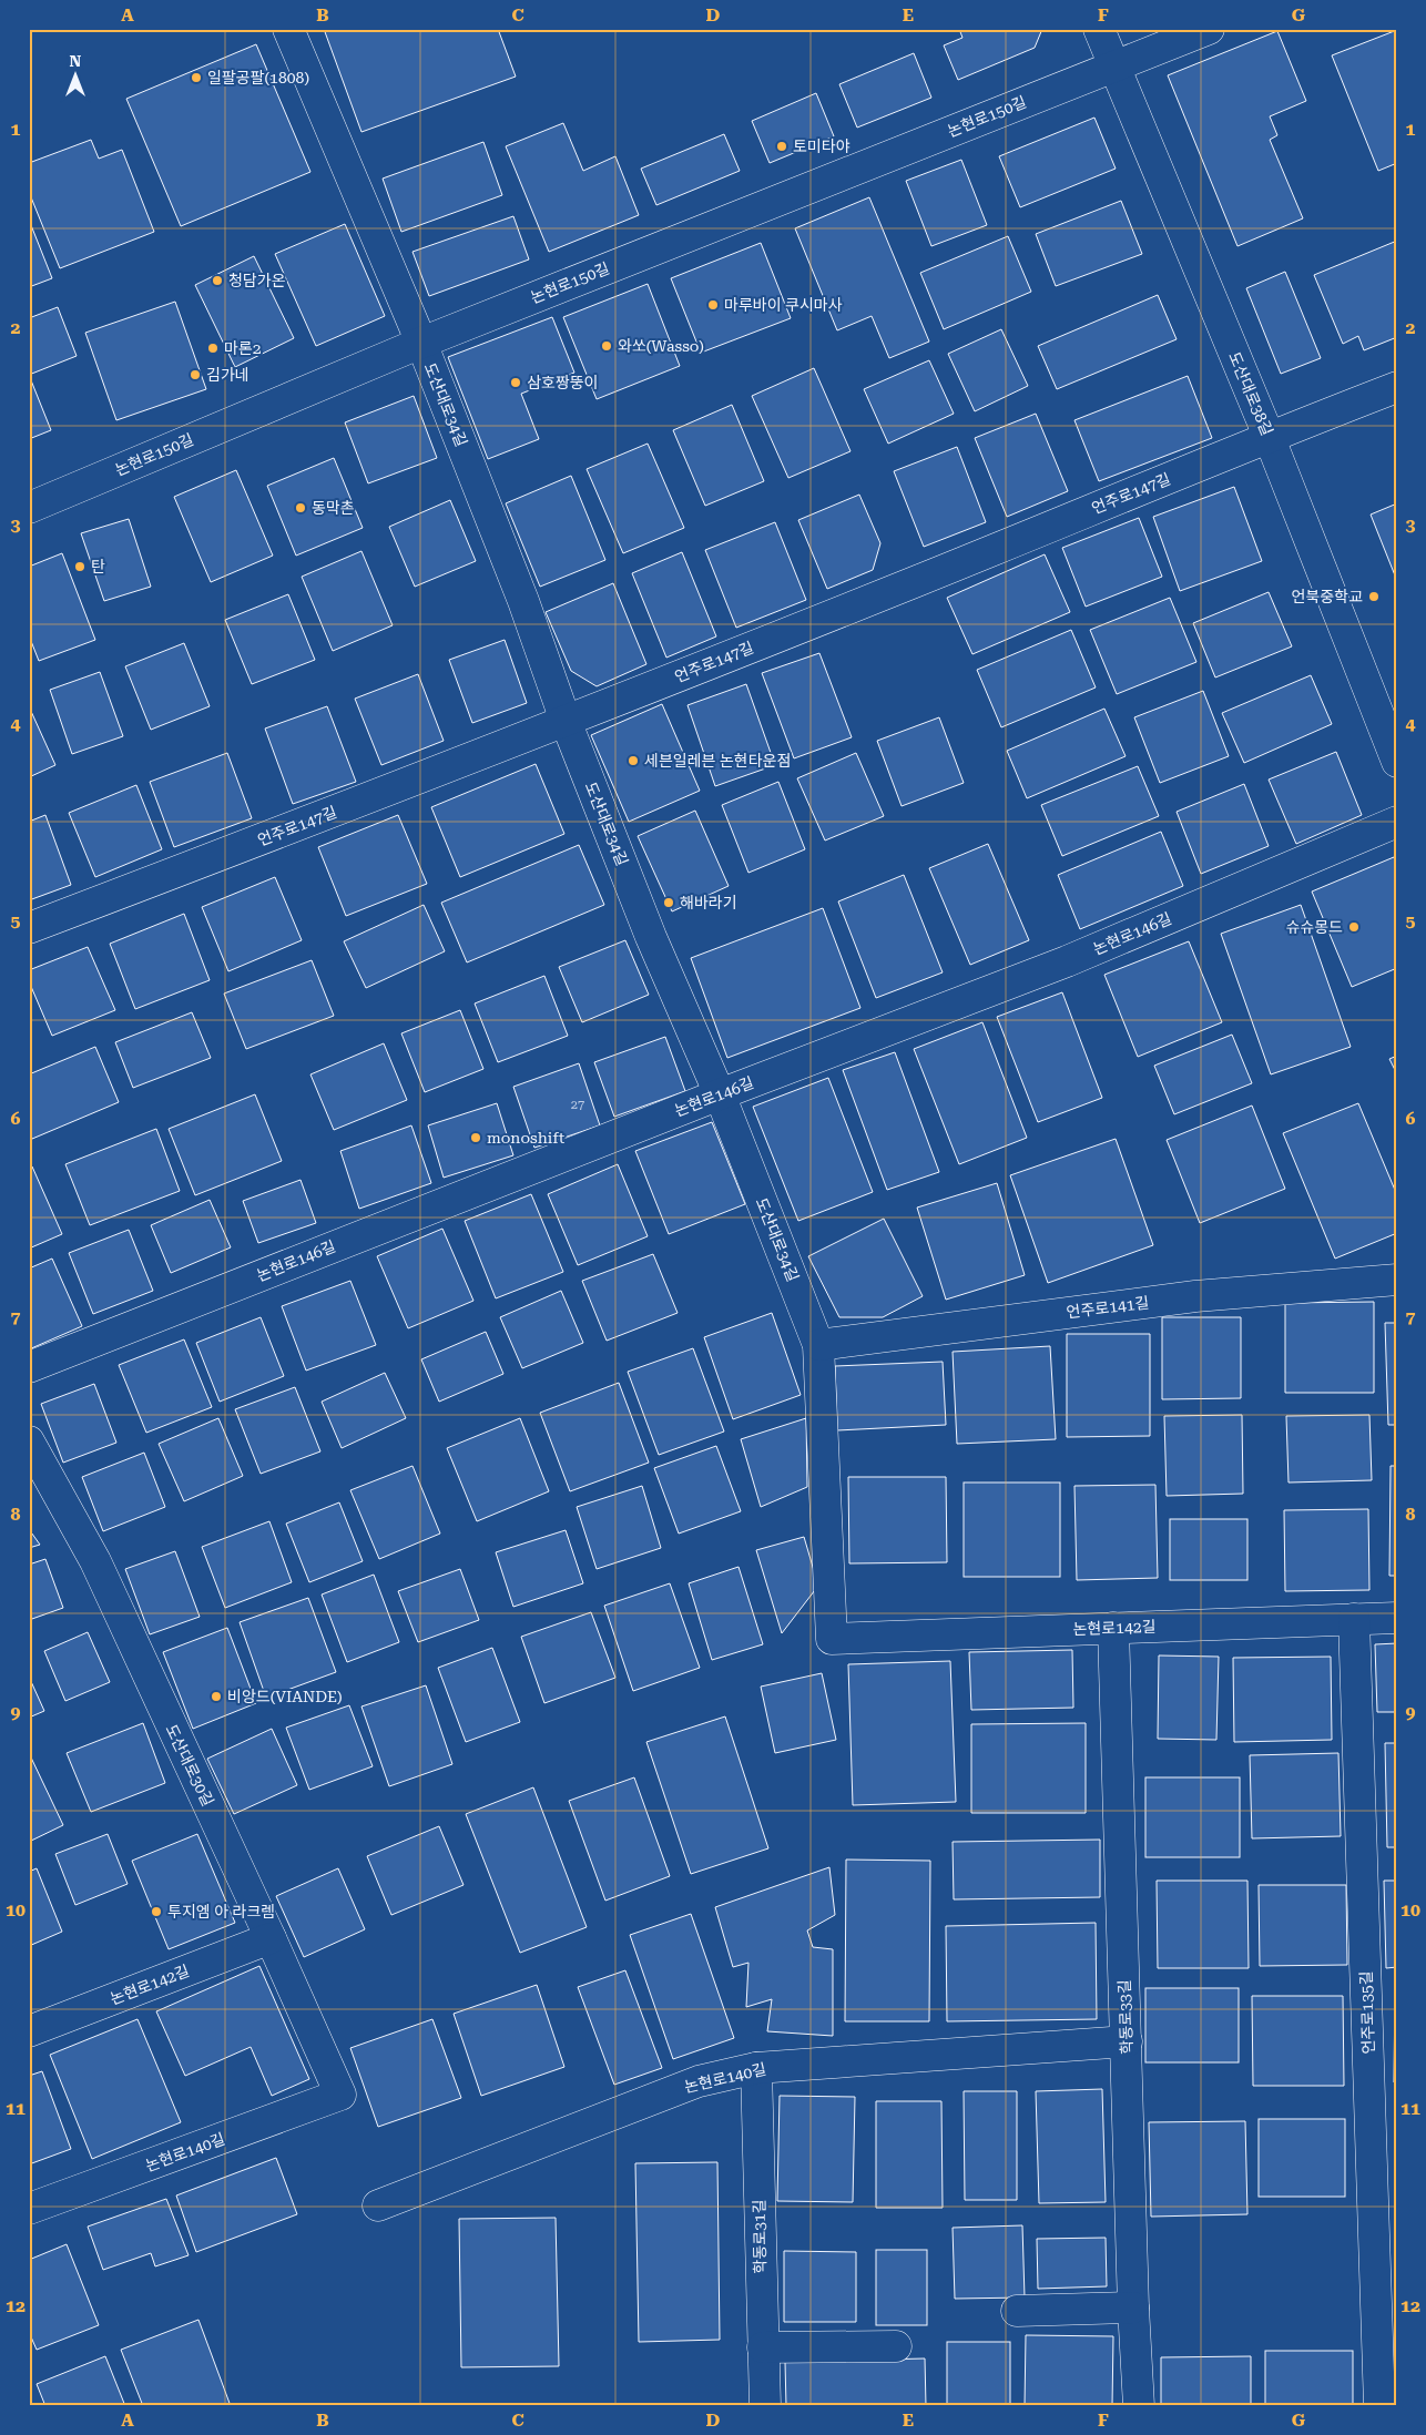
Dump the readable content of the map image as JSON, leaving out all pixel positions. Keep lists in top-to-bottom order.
{
  "streets": {
    "street": [
      "논현로150길",
      "도산대로38길",
      "도산대로34길",
      "언주로147길",
      "논현로146길",
      "언주로141길",
      "논현로142길",
      "도산대로30길",
      "언주로135길",
      "학동로33길",
      "논현로140길",
      "학동로31길"
    ]
  },
  "crossings": [
    ["논현로150길", "도산대로38길"],
    ["논현로150길", "도산대로34길"],
    ["도산대로38길", "언주로147길"],
    ["도산대로34길", "언주로147길"],
    ["도산대로34길", "논현로146길"],
    ["도산대로34길", "언주로141길"],
    ["도산대로34길", "논현로142길"],
    ["논현로142길", "도산대로30길"],
    ["논현로142길", "언주로135길"],
    ["논현로142길", "학동로33길"],
    ["도산대로30길", "논현로140길"],
    ["학동로33길", "논현로140길"],
    ["논현로140길", "학동로31길"]
  ],
  "places": [
    "일팔공팔(1808)",
    "토미타야",
    "청담가온",
    "마루바이 쿠시마사",
    "와쏘(Wasso)",
    "마론2",
    "김가네",
    "삼호짱뚱이",
    "동막촌",
    "탄",
    "언북중학교",
    "세븐일레븐 논현타운점",
    "해바라기",
    "슈슈몽드",
    "monoshift",
    "비앙드(VIANDE)",
    "투지엠 아 라크렘"
  ],
  "house_numbers": ["27"],
  "north": "top",
  "grid": {
    "columns": [
      "A",
      "B",
      "C",
      "D",
      "E",
      "F",
      "G"
    ],
    "rows": [
      "1",
      "2",
      "3",
      "4",
      "5",
      "6",
      "7",
      "8",
      "9",
      "10",
      "11",
      "12"
    ]
  }
}
